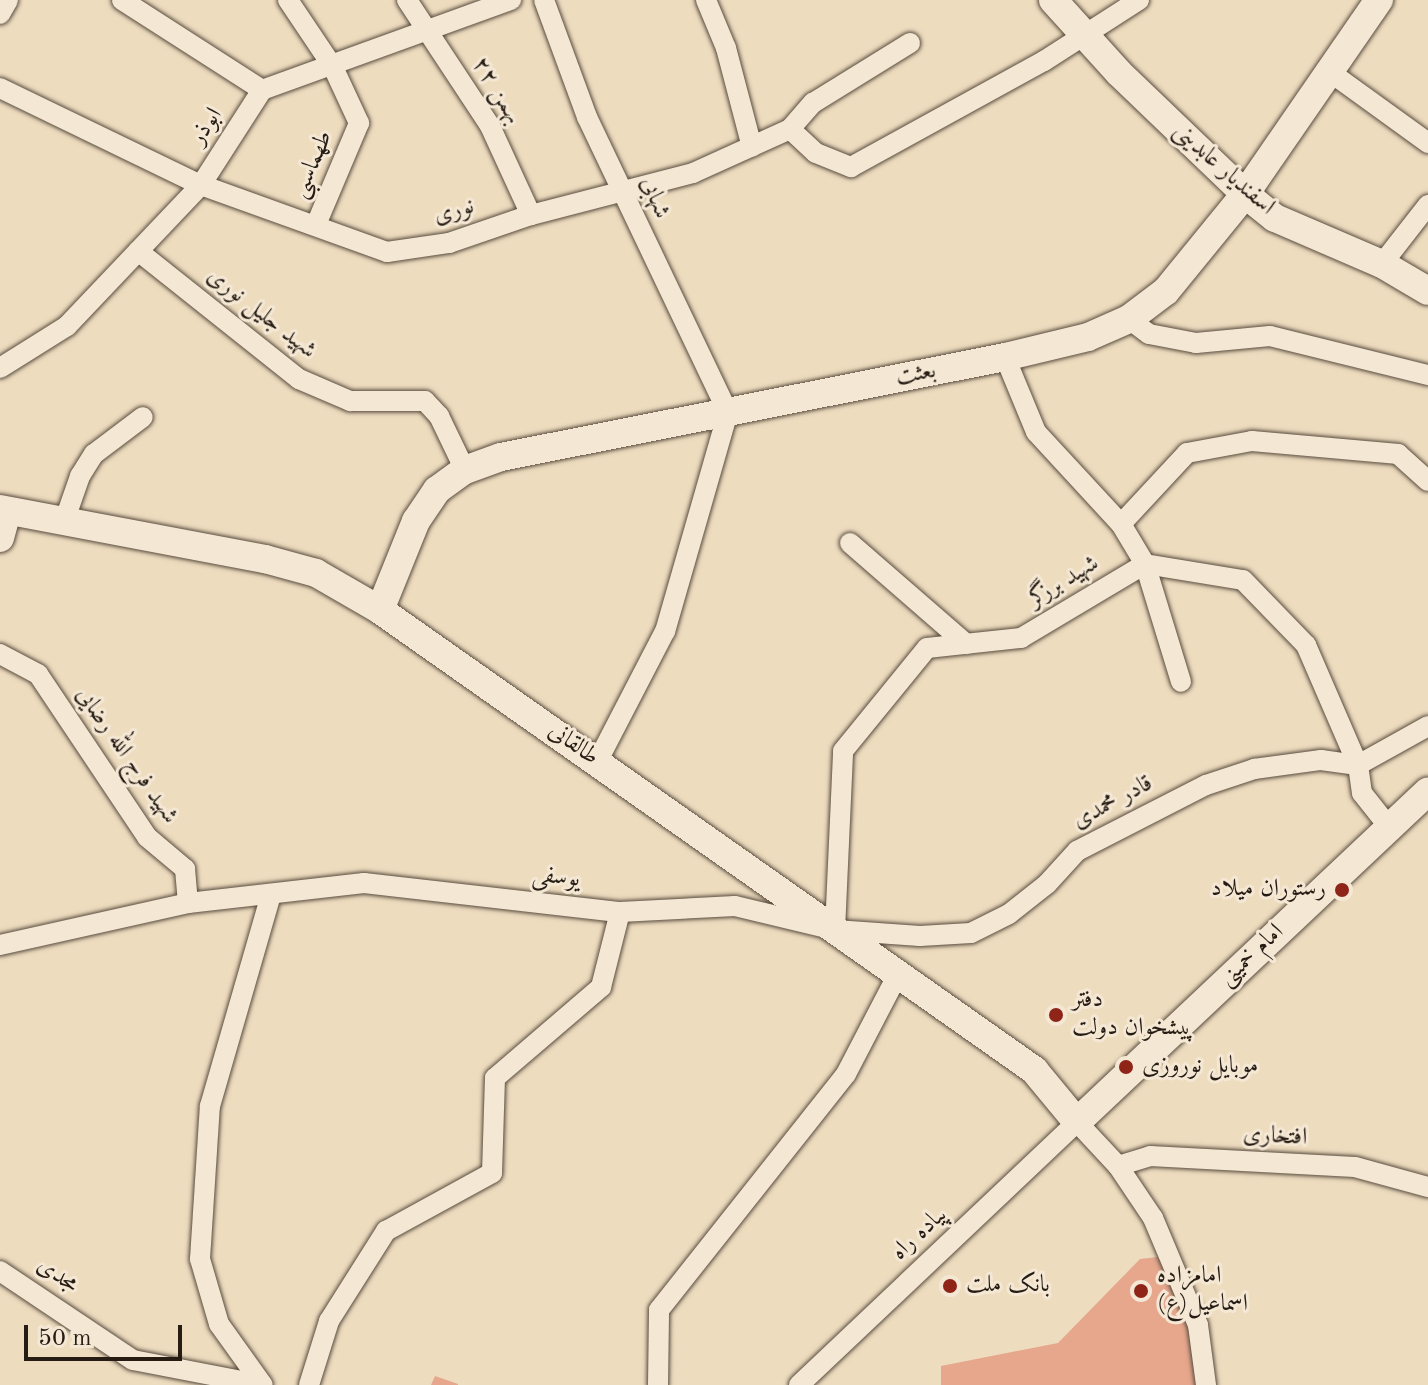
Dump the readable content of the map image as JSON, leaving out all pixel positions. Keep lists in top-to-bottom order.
{
  "streets": {
    "street": [
      "۲۲ بهمن",
      "ابوذر",
      "طهماسبی",
      "اسفندیار عابدینی",
      "شهابی",
      "نوری",
      "شهید جلیل نوری",
      "بعثت",
      "شهید برزگر",
      "طالقانی",
      "شهید فرج الله رضایی",
      "قادر محمدی",
      "یوسفی",
      "امام خمینی",
      "افتخاری",
      "پیاده راه",
      "مجدی"
    ]
  },
  "crossings": [
    ["۲۲ بهمن", "نوری"],
    ["ابوذر", "نوری"],
    ["ابوذر", "شهید جلیل نوری"],
    ["طهماسبی", "نوری"],
    ["اسفندیار عابدینی", "بعثت"],
    ["شهابی", "نوری"],
    ["شهابی", "بعثت"],
    ["شهید جلیل نوری", "بعثت"],
    ["بعثت", "طالقانی"],
    ["شهید برزگر", "طالقانی"],
    ["شهید برزگر", "قادر محمدی"],
    ["شهید برزگر", "یوسفی"],
    ["طالقانی", "قادر محمدی"],
    ["طالقانی", "یوسفی"],
    ["طالقانی", "امام خمینی"],
    ["طالقانی", "پیاده راه"],
    ["شهید فرج الله رضایی", "یوسفی"],
    ["قادر محمدی", "یوسفی"],
    ["امام خمینی", "پیاده راه"]
  ],
  "places": [
    "رستوران میلاد",
    "دفتر پیشخوان دولت",
    "موبایل نوروزی",
    "بانک ملت",
    "امامزاده اسماعیل(ع)"
  ],
  "scale_bar": "50 m"
}
